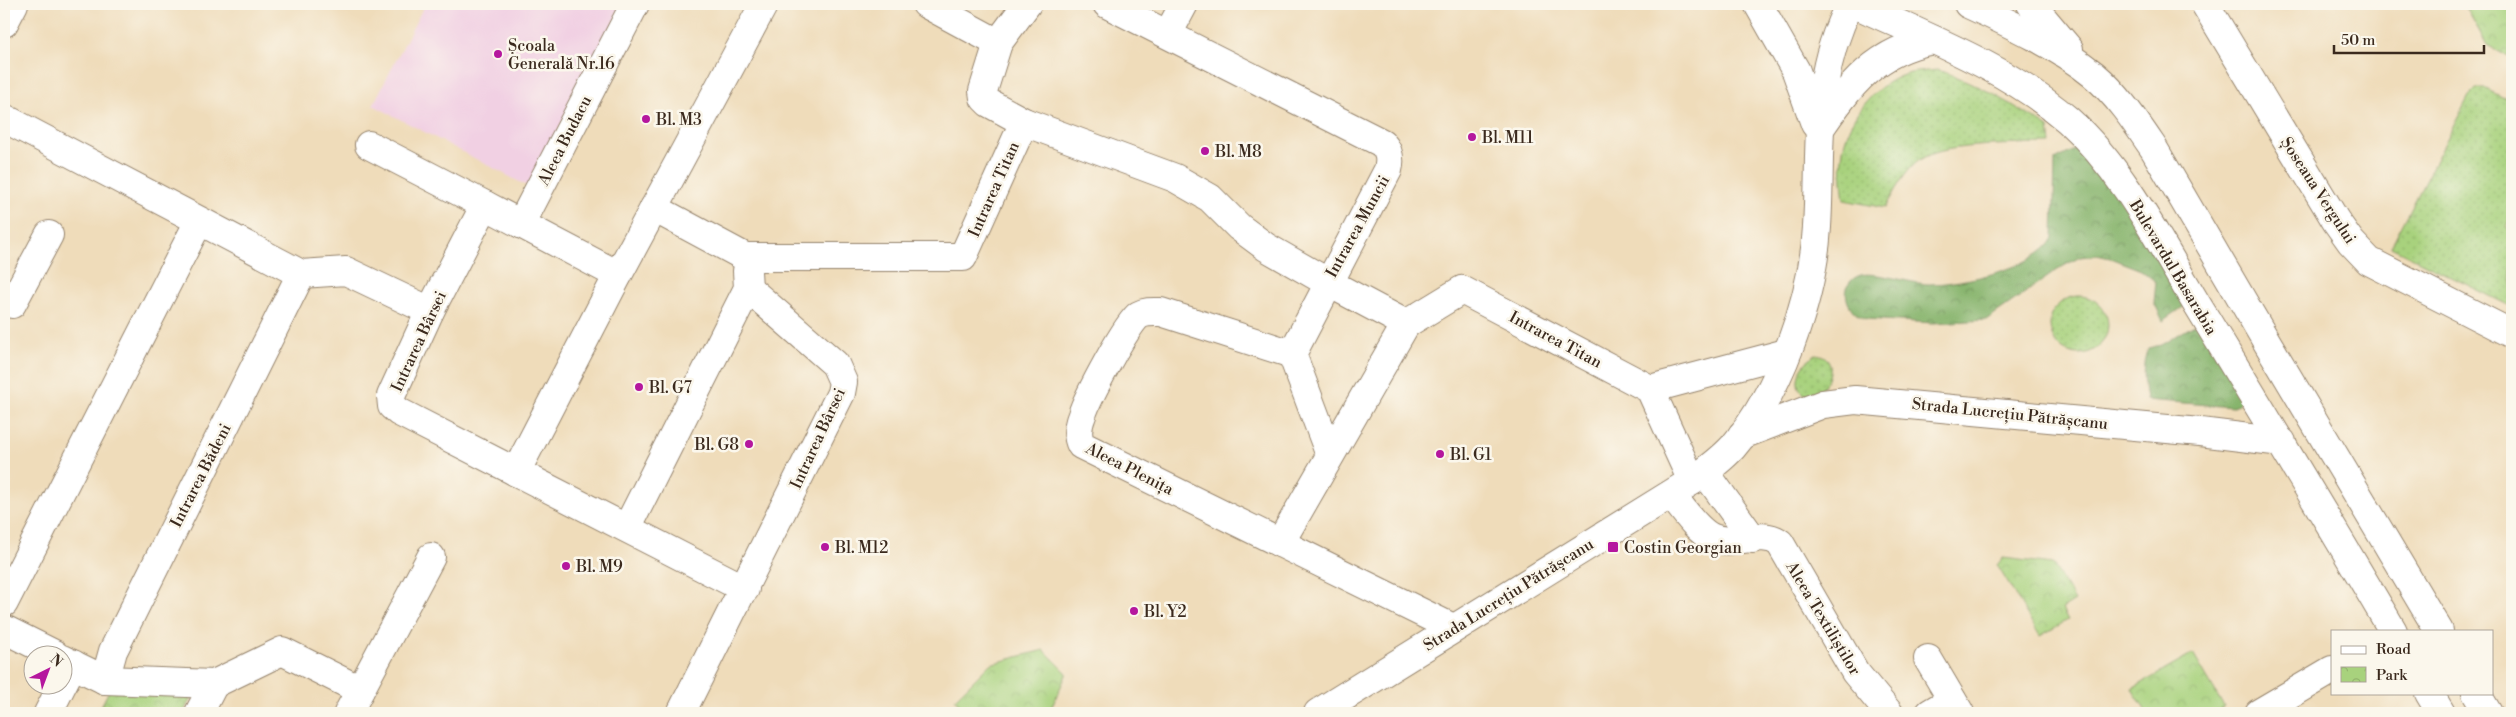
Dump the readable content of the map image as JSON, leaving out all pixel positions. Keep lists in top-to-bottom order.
{
  "streets": {
    "street": [
      "Aleea Budacu",
      "Intrarea Titan",
      "Șoseaua Vergului",
      "Intrarea Muncii",
      "Bulevardul Basarabia",
      "Intrarea Bârsei",
      "Strada Lucrețiu Pătrășcanu",
      "Aleea Plenița",
      "Intrarea Bădeni",
      "Aleea Textiliștilor"
    ]
  },
  "crossings": [
    ["Intrarea Titan", "Intrarea Muncii"],
    ["Bulevardul Basarabia", "Strada Lucrețiu Pătrășcanu"],
    ["Strada Lucrețiu Pătrășcanu", "Aleea Plenița"],
    ["Strada Lucrețiu Pătrășcanu", "Aleea Textiliștilor"]
  ],
  "places": {
    "other": [
      "Școala Generală Nr.16",
      "Bl. M3",
      "Bl. M11",
      "Bl. M8",
      "Bl. G7",
      "Bl. G8",
      "Bl. G1",
      "Bl. M12",
      "Bl. M9",
      "Bl. Y2"
    ],
    "transit": ["Costin Georgian"]
  },
  "legend": ["Road", "Park"],
  "scale_bar": "50 m",
  "north": "top right"
}
